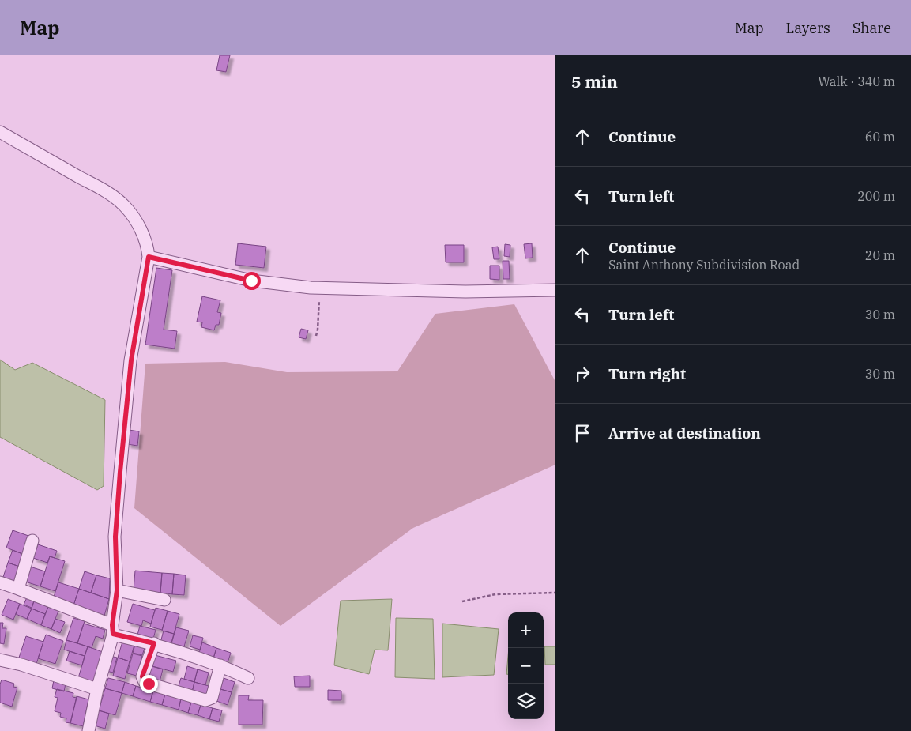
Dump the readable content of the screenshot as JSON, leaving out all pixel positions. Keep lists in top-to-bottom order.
{
  "page": {
    "header": "Map",
    "nav": ["Map", "Layers", "Share"],
    "heading": ["5 min", "Walk · 340 m"],
    "list": [
      ["Continue", "60 m"],
      ["Turn left", "200 m"],
      ["Continue", "Saint Anthony Subdivision Road", "20 m"],
      ["Turn left", "30 m"],
      ["Turn right", "30 m"],
      "Arrive at destination"
    ],
    "map_buttons": ["+", "−"]
  }
}
